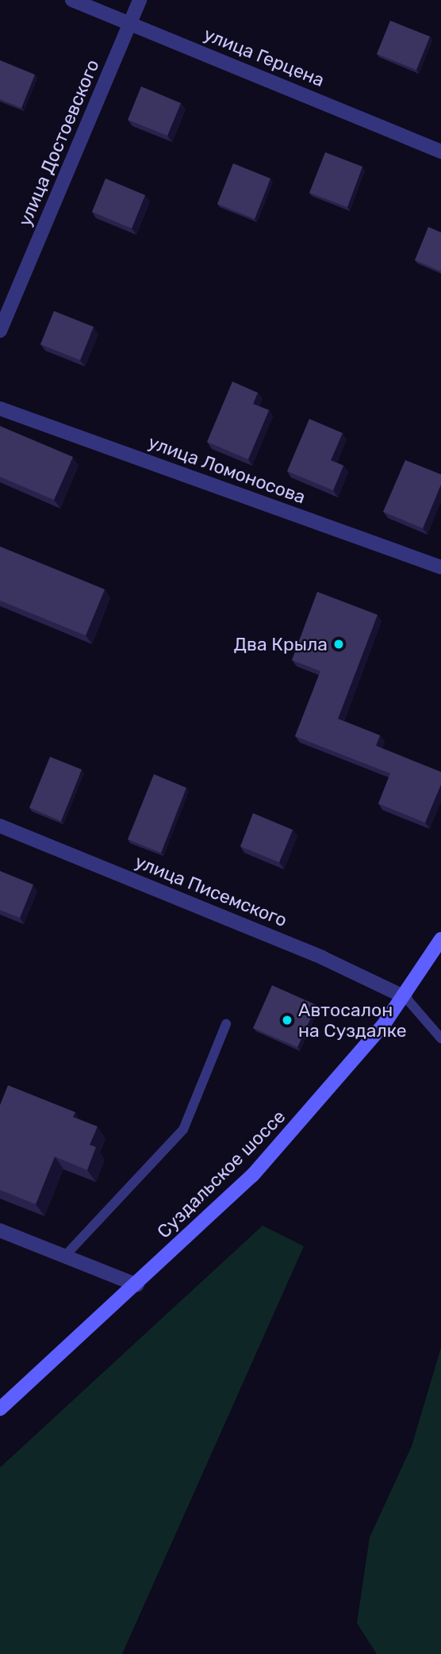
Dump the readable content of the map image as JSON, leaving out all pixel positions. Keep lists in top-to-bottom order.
{
  "streets": {
    "main road": ["Суздальское шоссе"],
    "street": [
      "улица Герцена",
      "улица Достоевского",
      "улица Ломоносова",
      "улица Писемского"
    ]
  },
  "crossings": [
    ["улица Герцена", "улица Достоевского"],
    ["улица Писемского", "Суздальское шоссе"]
  ],
  "places": ["Два Крыла", "Автосалон на Суздалке"]
}
